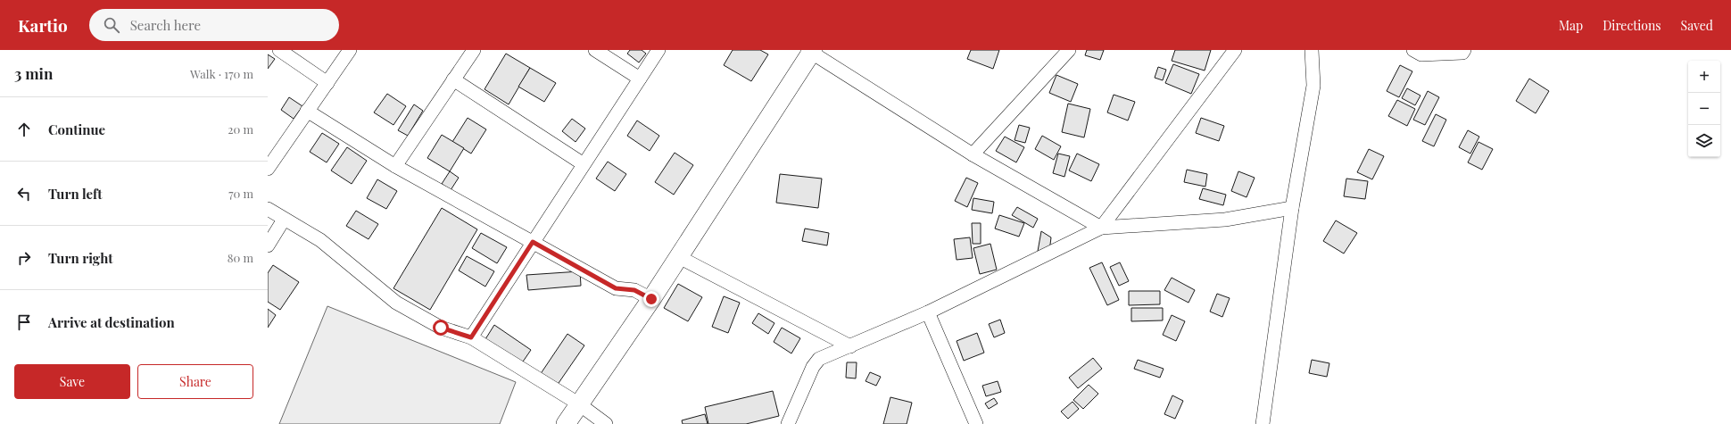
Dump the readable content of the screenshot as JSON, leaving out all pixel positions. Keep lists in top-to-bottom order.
{
  "page": {
    "header": "Kartio",
    "search": "Search here",
    "nav": ["Map", "Directions", "Saved"],
    "heading": ["3 min", "Walk · 170 m"],
    "map_buttons": ["+", "−"],
    "list": [
      ["Continue", "20 m"],
      ["Turn left", "70 m"],
      ["Turn right", "80 m"],
      "Arrive at destination"
    ],
    "buttons": ["Save", "Share"]
  }
}
